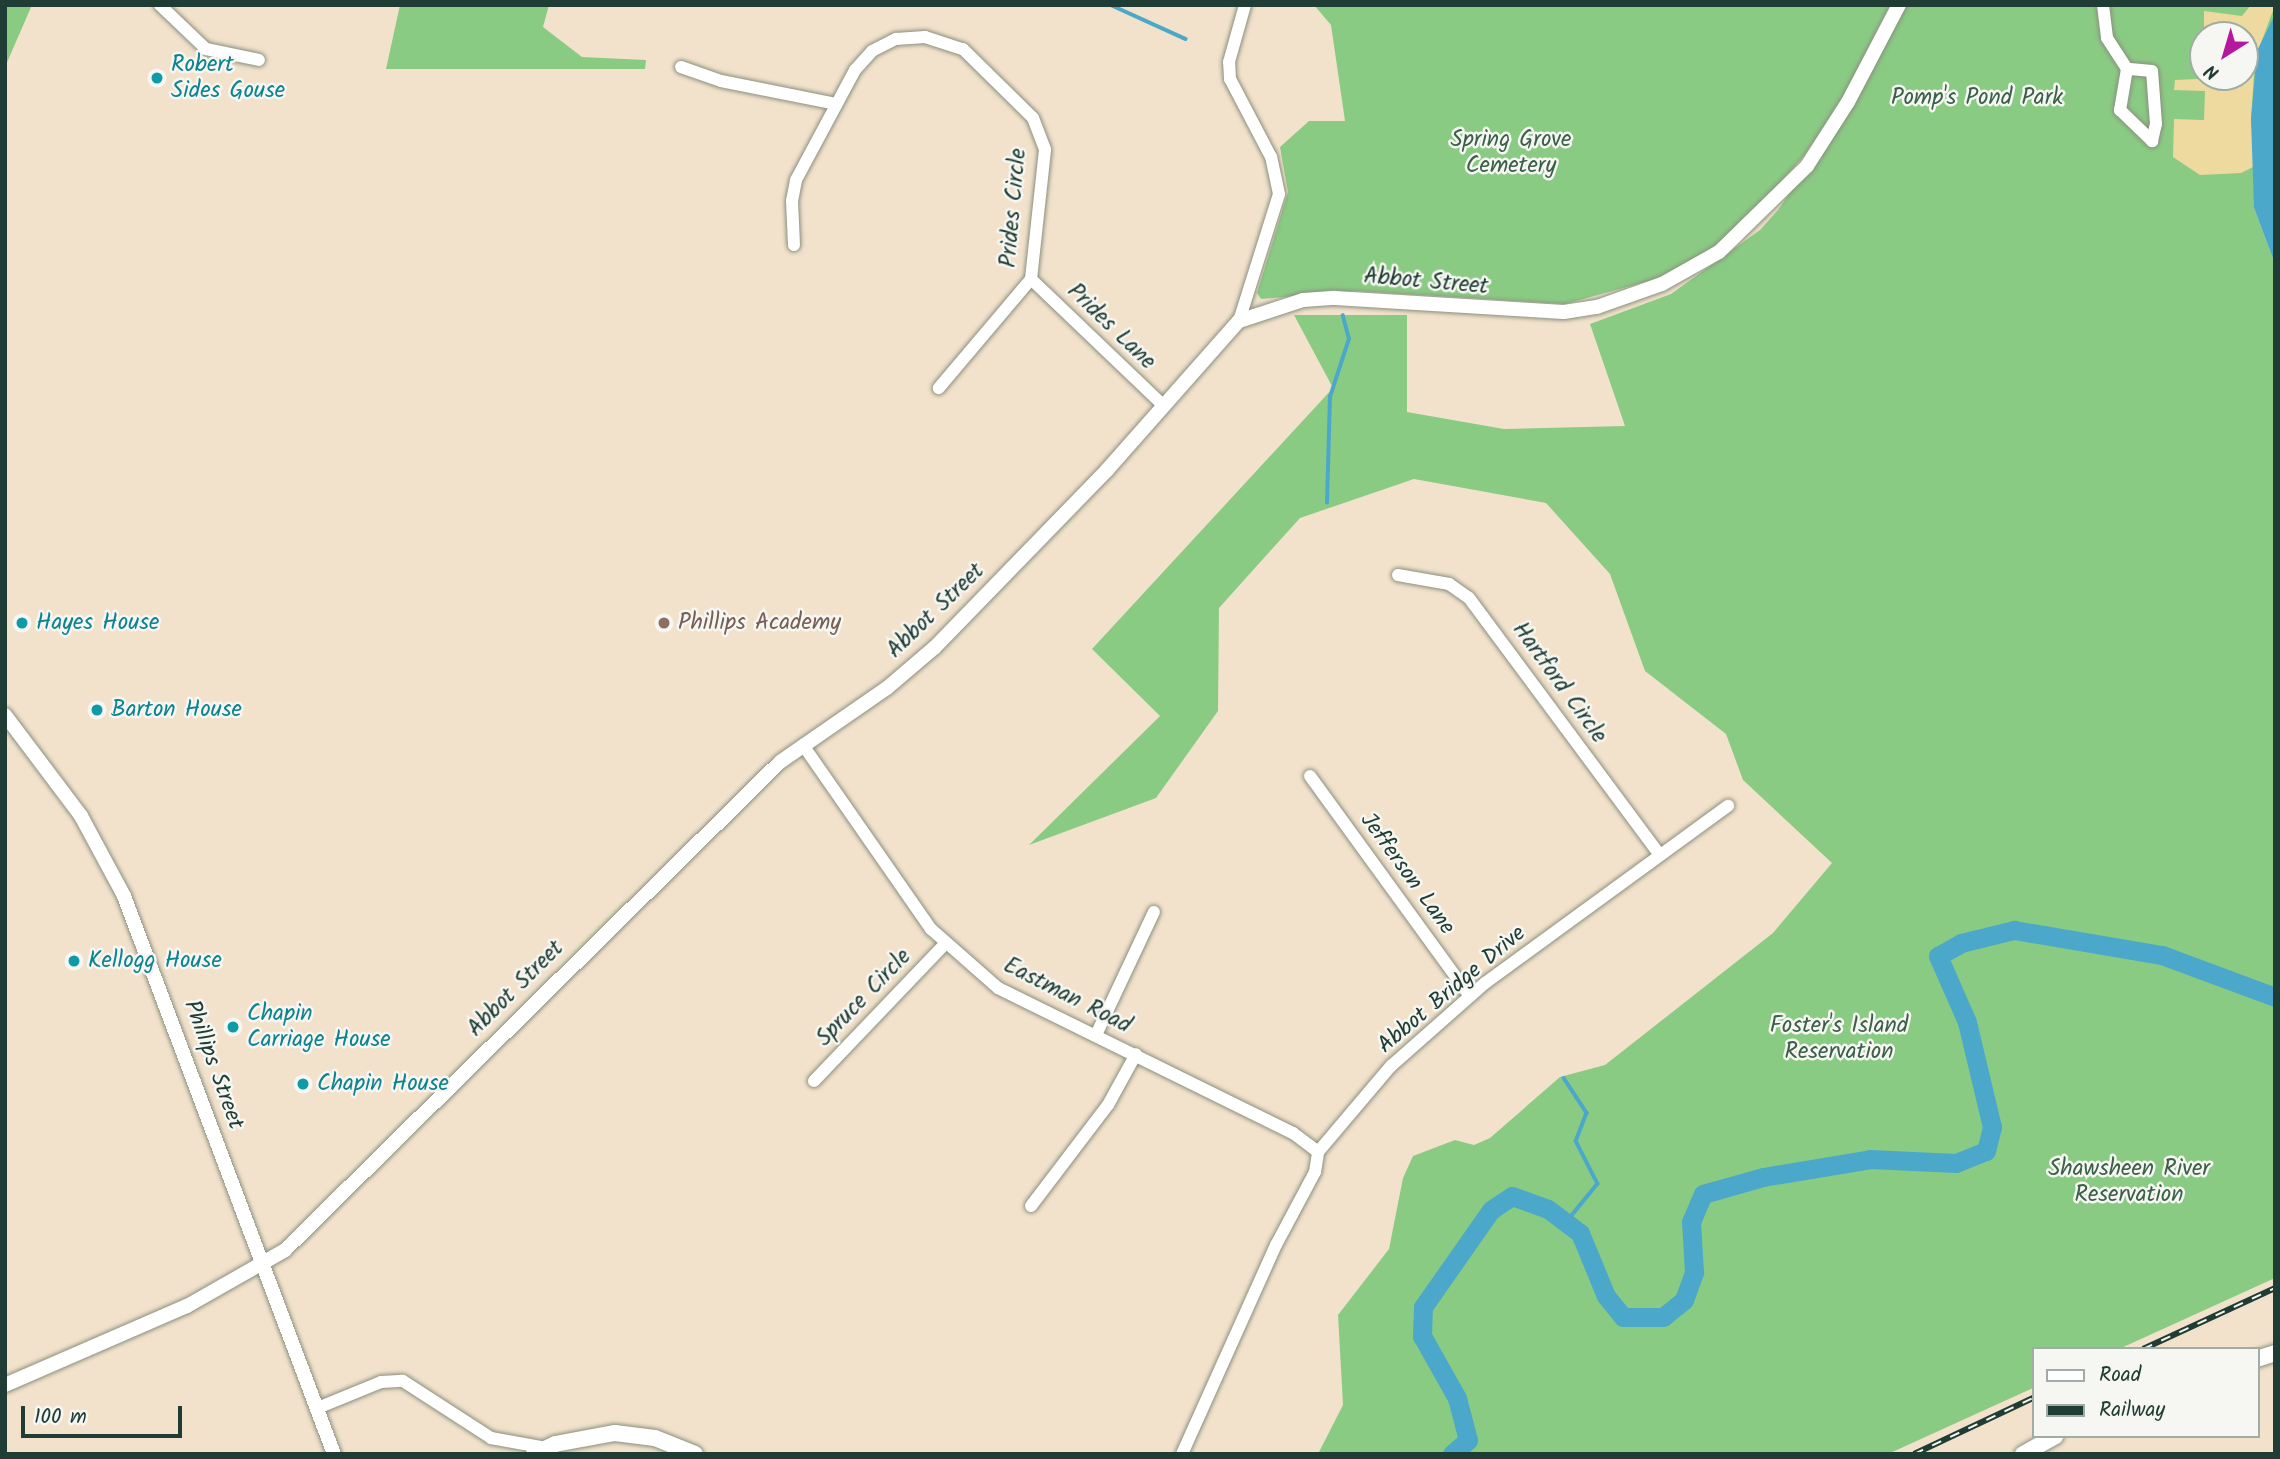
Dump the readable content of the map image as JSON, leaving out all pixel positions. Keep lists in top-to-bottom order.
{
  "streets": {
    "street": [
      "Prides Circle",
      "Abbot Street",
      "Prides Lane",
      "Hartford Circle",
      "Jefferson Lane",
      "Abbot Bridge Drive",
      "Eastman Road",
      "Spruce Circle",
      "Phillips Street"
    ]
  },
  "crossings": [
    ["Prides Circle", "Prides Lane"],
    ["Abbot Street", "Prides Lane"],
    ["Abbot Street", "Eastman Road"],
    ["Abbot Street", "Phillips Street"],
    ["Hartford Circle", "Abbot Bridge Drive"],
    ["Jefferson Lane", "Abbot Bridge Drive"],
    ["Abbot Bridge Drive", "Eastman Road"],
    ["Eastman Road", "Spruce Circle"]
  ],
  "parks": [
    "Pomp's Pond Park",
    "Spring Grove Cemetery",
    "Foster's Island Reservation",
    "Shawsheen River Reservation"
  ],
  "places": [
    "Robert Sides Gouse",
    "Hayes House",
    "Phillips Academy",
    "Barton House",
    "Kellogg House",
    "Chapin Carriage House",
    "Chapin House"
  ],
  "legend": ["Road", "Railway"],
  "scale_bar": "100 m",
  "north": "bottom left"
}
